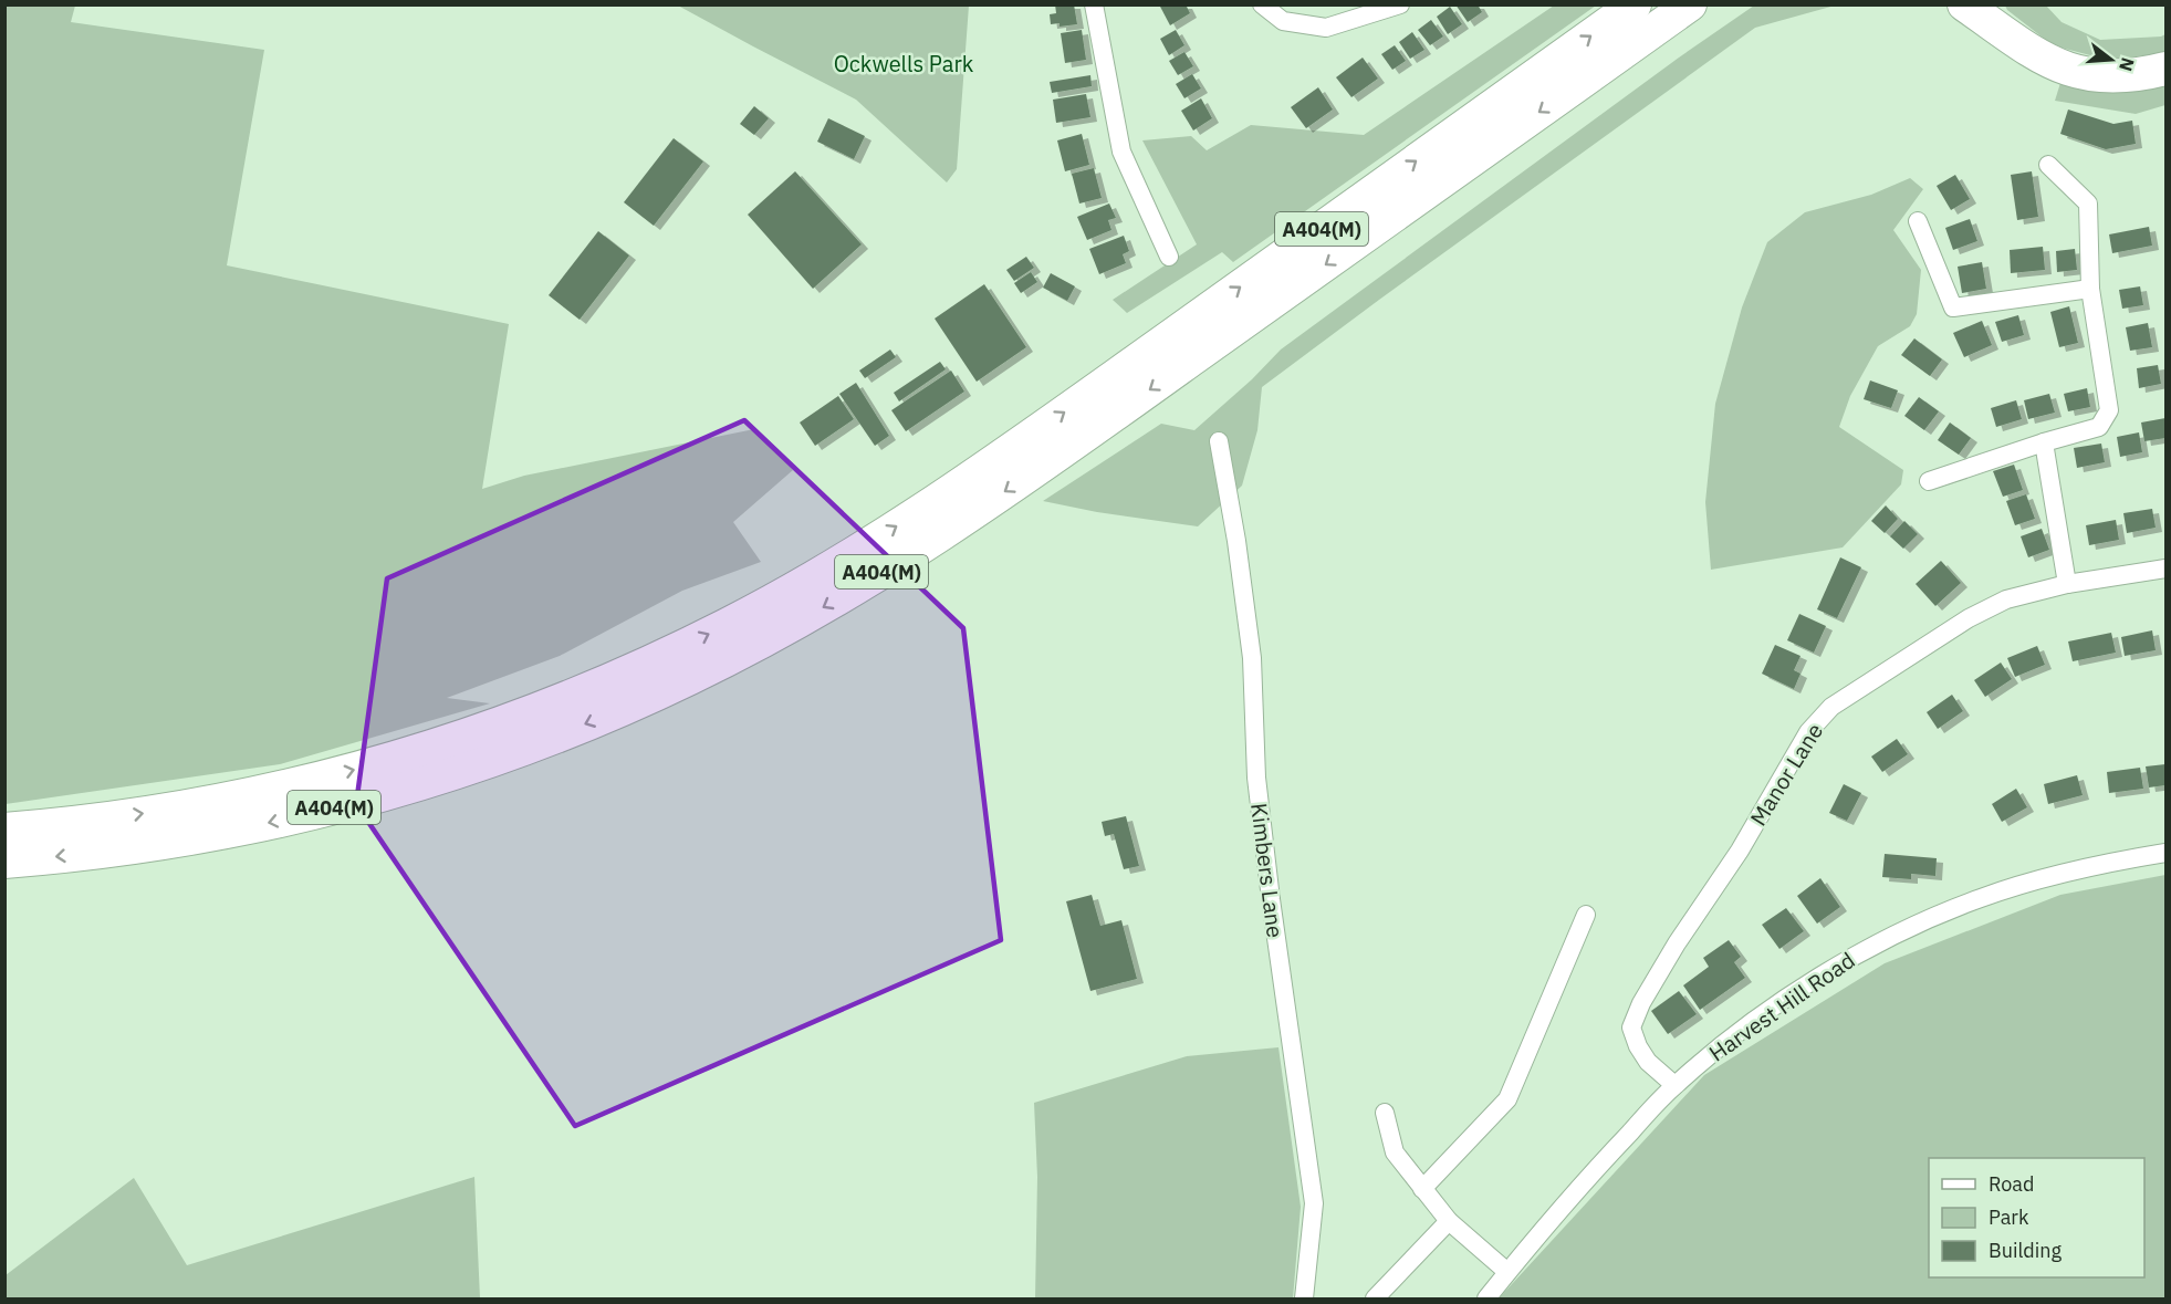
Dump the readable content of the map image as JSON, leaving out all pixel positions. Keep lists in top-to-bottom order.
{
  "streets": {
    "highway": ["A404(M)"],
    "street": ["Manor Lane", "Kimbers Lane", "Harvest Hill Road"]
  },
  "crossings": [
    ["Manor Lane", "Harvest Hill Road"]
  ],
  "parks": ["Ockwells Park"],
  "legend": ["Road", "Park", "Building"],
  "north": "right"
}
